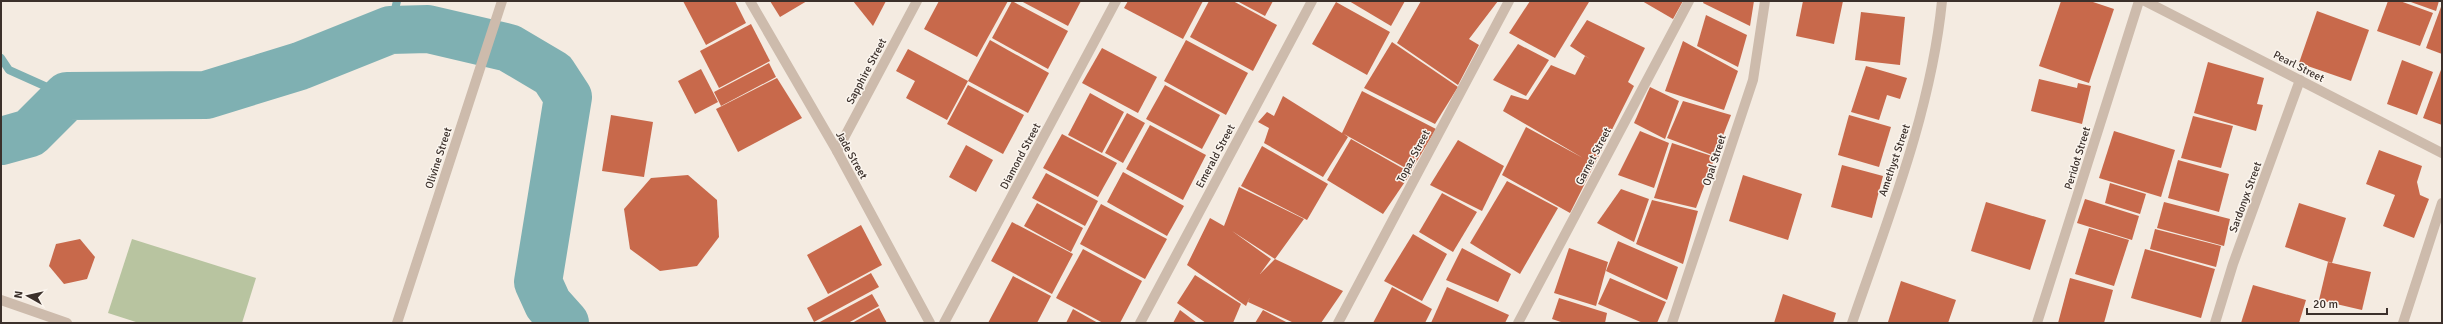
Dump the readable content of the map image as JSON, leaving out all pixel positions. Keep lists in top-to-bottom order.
{
  "streets": {
    "street": [
      "Pearl Street",
      "Sapphire Street",
      "Jade Street",
      "Diamond Street",
      "Emerald Street",
      "Topaz Street",
      "Garnet Street",
      "Olivine Street",
      "Peridot Street",
      "Opal Street",
      "Amethyst Street",
      "Sardonyx Street"
    ]
  },
  "crossings": [
    ["Pearl Street", "Sardonyx Street"],
    ["Sapphire Street", "Jade Street"]
  ],
  "scale_bar": "20 m",
  "north": "left"
}
